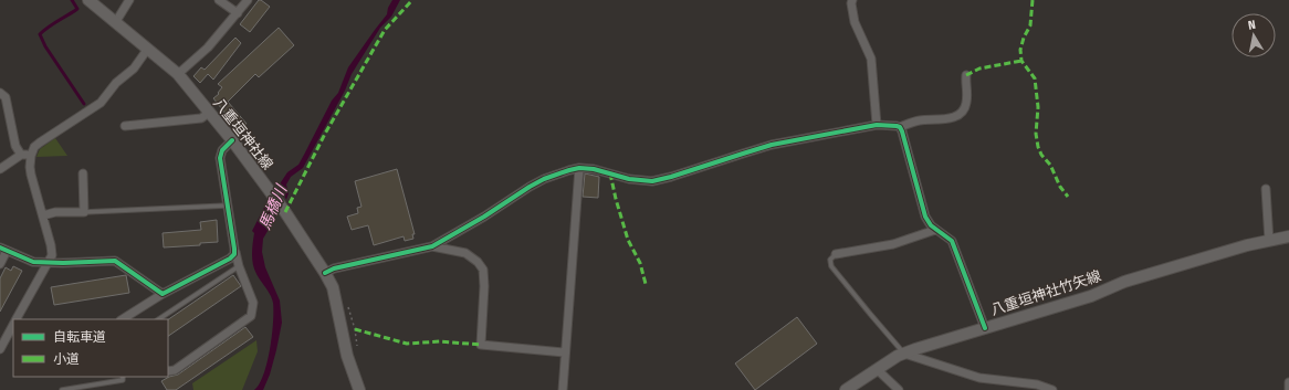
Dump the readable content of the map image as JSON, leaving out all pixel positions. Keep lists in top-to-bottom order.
{
  "streets": {
    "main road": ["八重垣神社線", "八重垣神社竹矢線"]
  },
  "water": ["馬橋川"],
  "legend": ["自転車道", "小道"],
  "north": "top"
}
